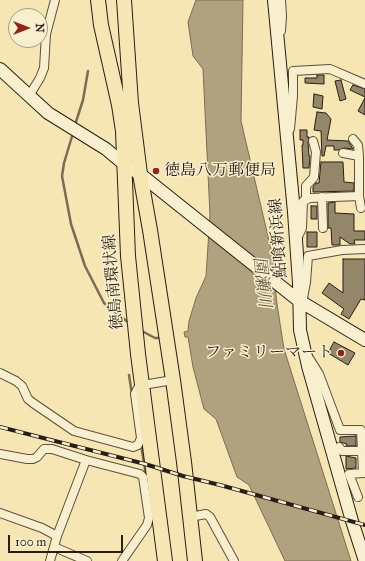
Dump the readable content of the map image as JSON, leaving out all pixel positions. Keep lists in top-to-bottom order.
{
  "streets": {
    "highway": ["徳島南環状線"],
    "main road": ["鮎喰新浜線"]
  },
  "water": ["園瀬川"],
  "places": ["徳島八万郵便局", "ファミリーマート"],
  "scale_bar": "100 m",
  "north": "right"
}
